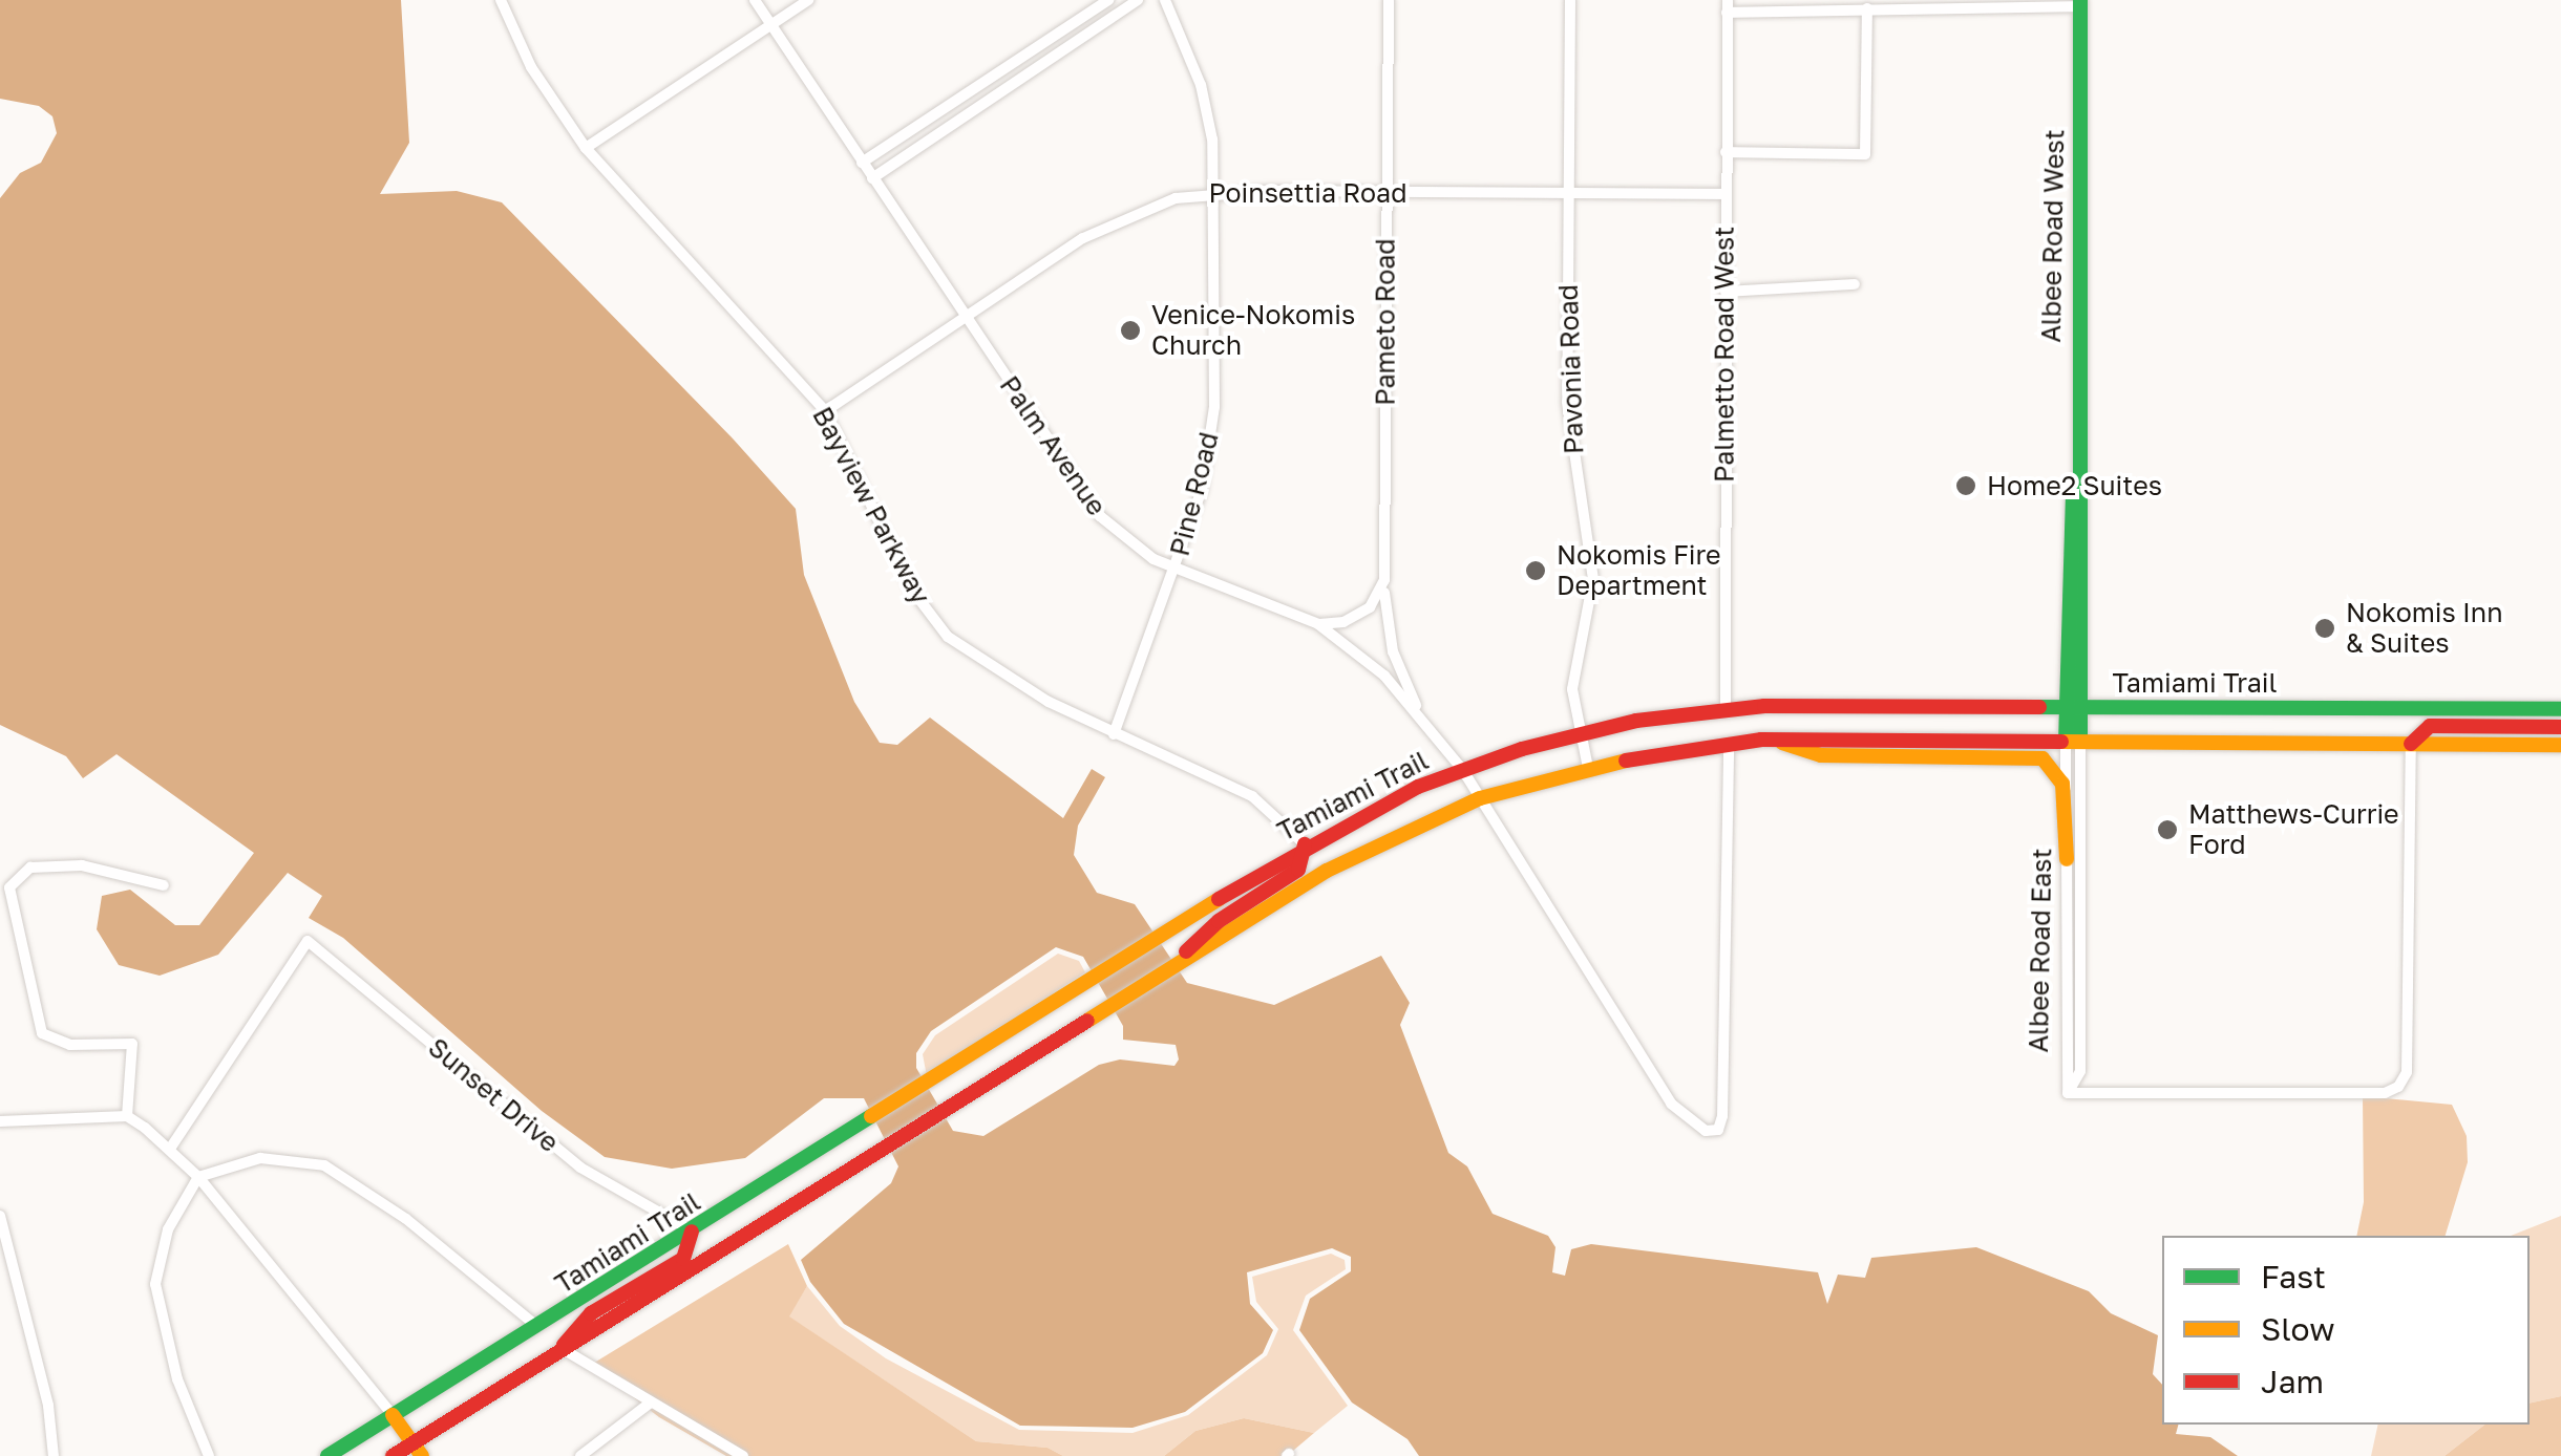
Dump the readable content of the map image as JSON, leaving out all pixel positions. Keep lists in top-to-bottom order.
{
  "streets": {
    "main road": ["Albee Road West", "Tamiami Trail", "Albee Road East"],
    "street": [
      "Poinsettia Road",
      "Pameto Road",
      "Palmetto Road West",
      "Pavonia Road",
      "Palm Avenue",
      "Pine Road",
      "Bayview Parkway",
      "Sunset Drive"
    ]
  },
  "crossings": [
    ["Poinsettia Road", "Pameto Road"],
    ["Poinsettia Road", "Palmetto Road West"],
    ["Poinsettia Road", "Pavonia Road"],
    ["Poinsettia Road", "Palm Avenue"],
    ["Poinsettia Road", "Pine Road"],
    ["Poinsettia Road", "Bayview Parkway"],
    ["Albee Road West", "Tamiami Trail"],
    ["Albee Road West", "Albee Road East"],
    ["Pameto Road", "Palm Avenue"],
    ["Palmetto Road West", "Tamiami Trail"],
    ["Pavonia Road", "Tamiami Trail"],
    ["Palm Avenue", "Pine Road"],
    ["Palm Avenue", "Tamiami Trail"],
    ["Pine Road", "Bayview Parkway"],
    ["Bayview Parkway", "Tamiami Trail"],
    ["Tamiami Trail", "Albee Road East"],
    ["Tamiami Trail", "Sunset Drive"]
  ],
  "places": [
    "Venice-Nokomis Church",
    "Home2 Suites",
    "Nokomis Fire Department",
    "Nokomis Inn & Suites",
    "Matthews-Currie Ford"
  ],
  "legend": ["Fast", "Slow", "Jam"]
}
